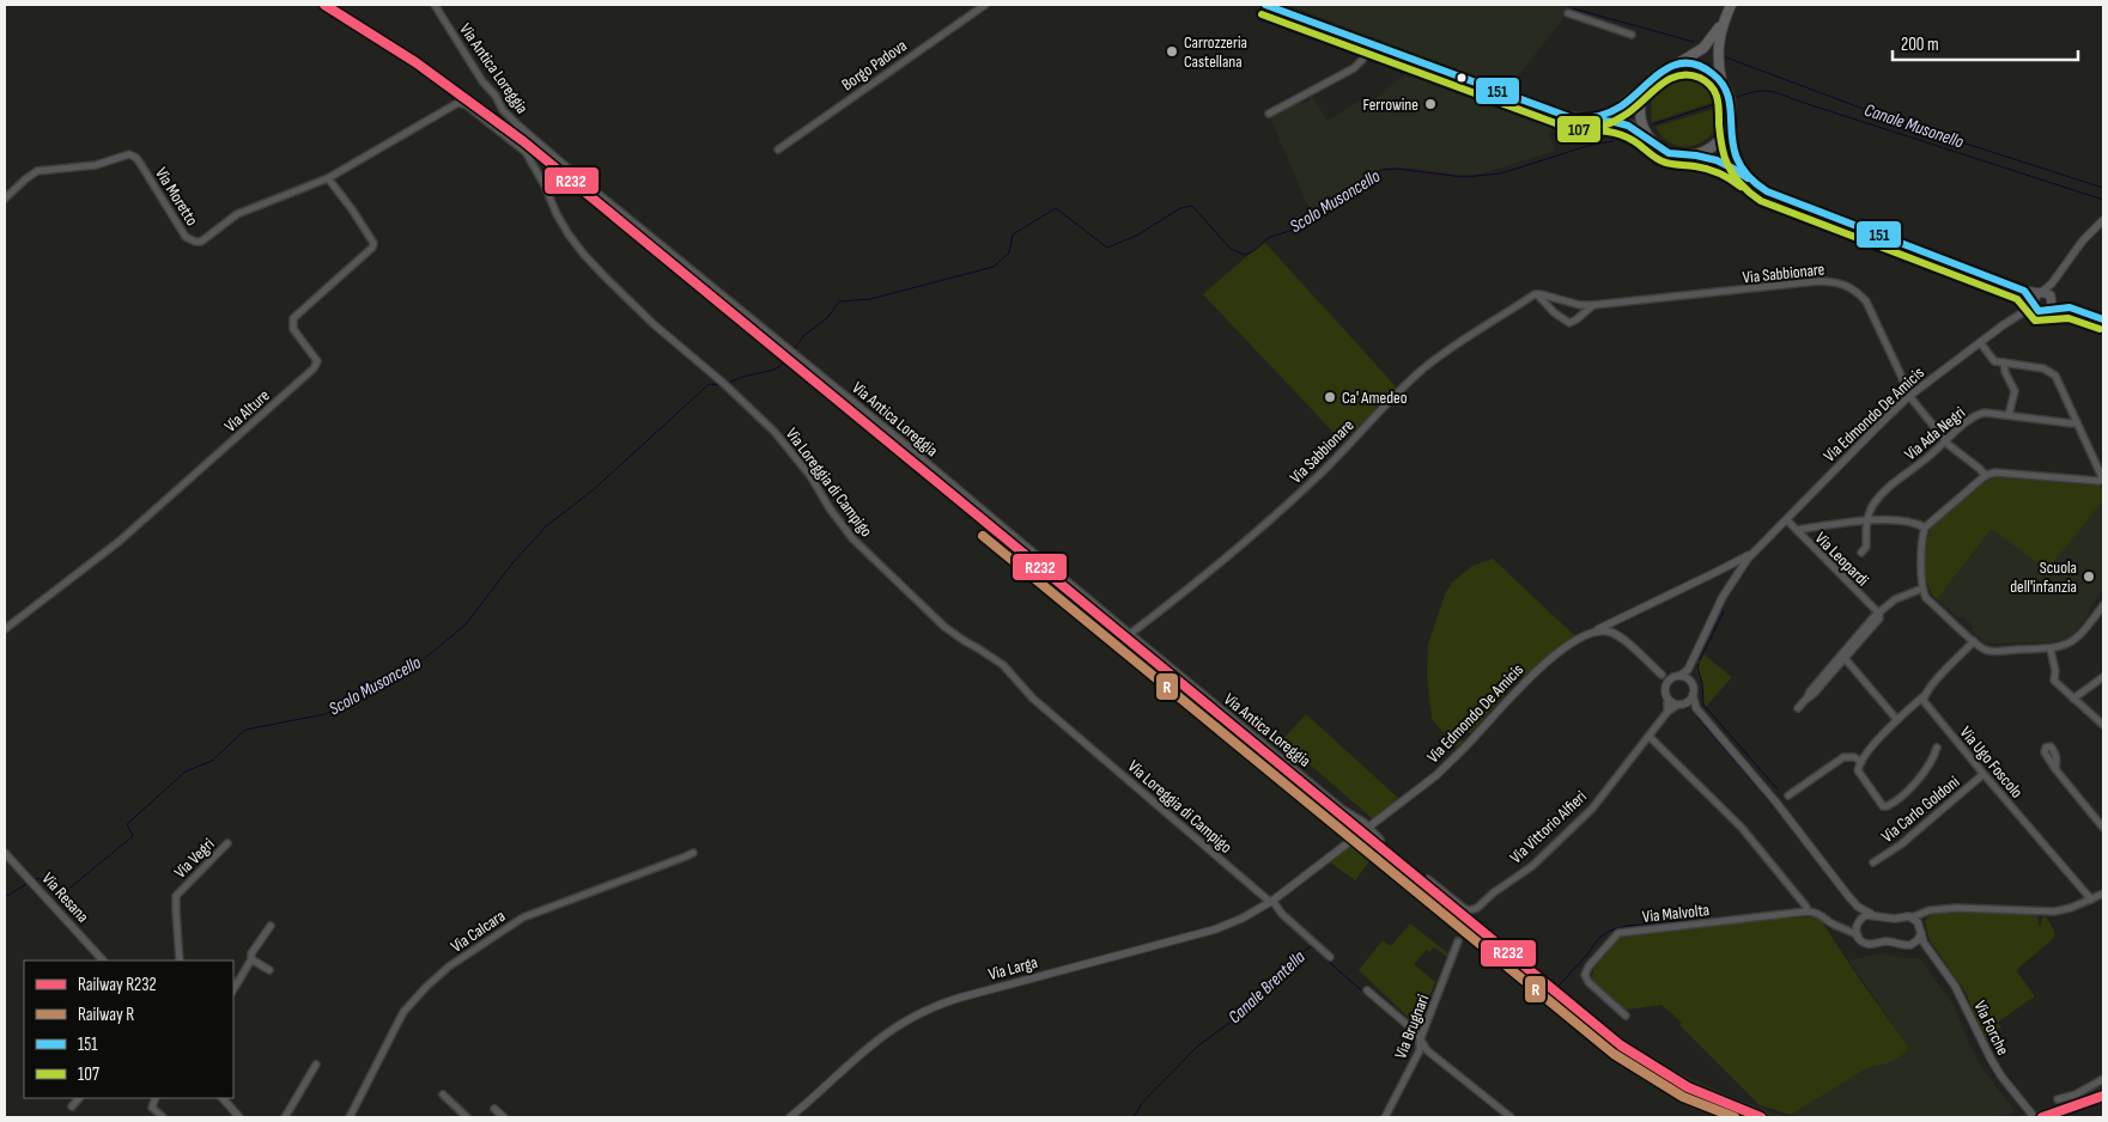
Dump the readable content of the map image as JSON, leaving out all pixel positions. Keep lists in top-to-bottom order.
{
  "streets": {
    "street": [
      "Borgo Padova",
      "Via Antica Loreggia",
      "Via Moretto",
      "Via Sabbionare",
      "Via Alture",
      "Via Edmondo De Amicis",
      "Via Ada Negri",
      "Via Loreggia di Campigo",
      "Via Leopardi",
      "Via Ugo Foscolo",
      "Via Carlo Goldoni",
      "Via Vittorio Alfieri",
      "Via Vegri",
      "Via Resana",
      "Via Malvolta",
      "Via Calcara",
      "Via Larga",
      "Via Brugnari",
      "Via Forche"
    ]
  },
  "crossings": [
    ["Via Antica Loreggia", "Via Sabbionare"],
    ["Via Antica Loreggia", "Via Edmondo De Amicis"],
    ["Via Moretto", "Via Alture"],
    ["Via Moretto", "Via Loreggia di Campigo"],
    ["Via Sabbionare", "Via Edmondo De Amicis"],
    ["Via Sabbionare", "Via Ada Negri"],
    ["Via Alture", "Via Loreggia di Campigo"],
    ["Via Edmondo De Amicis", "Via Loreggia di Campigo"],
    ["Via Edmondo De Amicis", "Via Leopardi"],
    ["Via Edmondo De Amicis", "Via Larga"],
    ["Via Loreggia di Campigo", "Via Larga"],
    ["Via Ugo Foscolo", "Via Carlo Goldoni"]
  ],
  "water": ["Canale Musonello", "Scolo Musoncello", "Canale Brentella"],
  "places": [
    "Carrozzeria Castellana",
    "Ferrowine",
    "Ca' Amedeo",
    "Scuola dell'infanzia"
  ],
  "lines": [
    "rail line R232",
    "transit line 151",
    "transit line 107",
    "rail line R"
  ],
  "legend": [
    "Railway R232",
    "Railway R",
    "151",
    "107"
  ],
  "scale_bar": "200 m"
}
